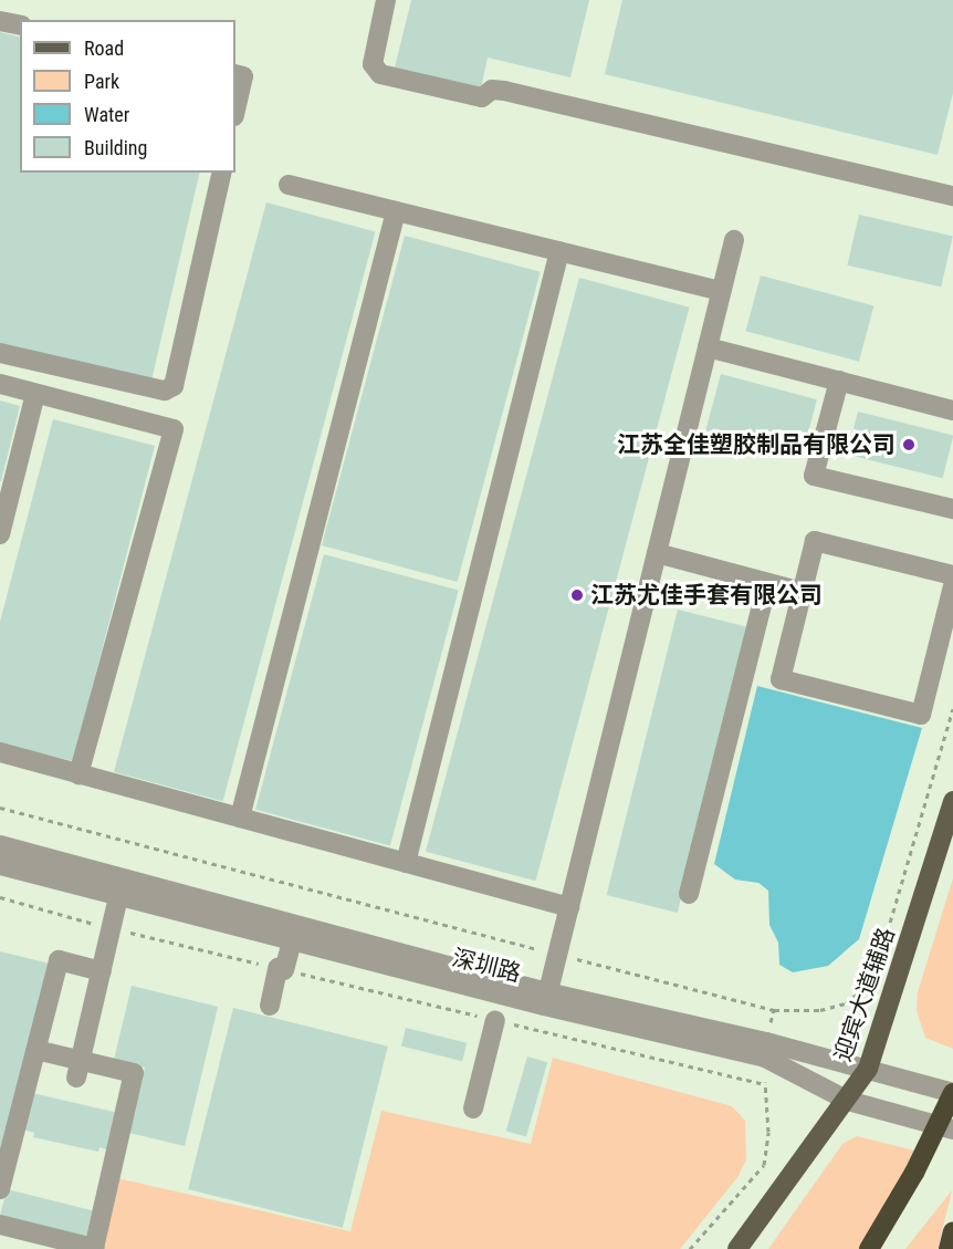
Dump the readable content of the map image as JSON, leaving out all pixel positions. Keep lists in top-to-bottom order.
{
  "streets": {
    "main road": ["迎宾大道辅路"],
    "street": ["深圳路"]
  },
  "crossings": [
    ["深圳路", "迎宾大道辅路"]
  ],
  "places": ["江苏全佳塑胶制品有限公司", "江苏尤佳手套有限公司"],
  "legend": [
    "Road",
    "Park",
    "Water",
    "Building"
  ]
}
